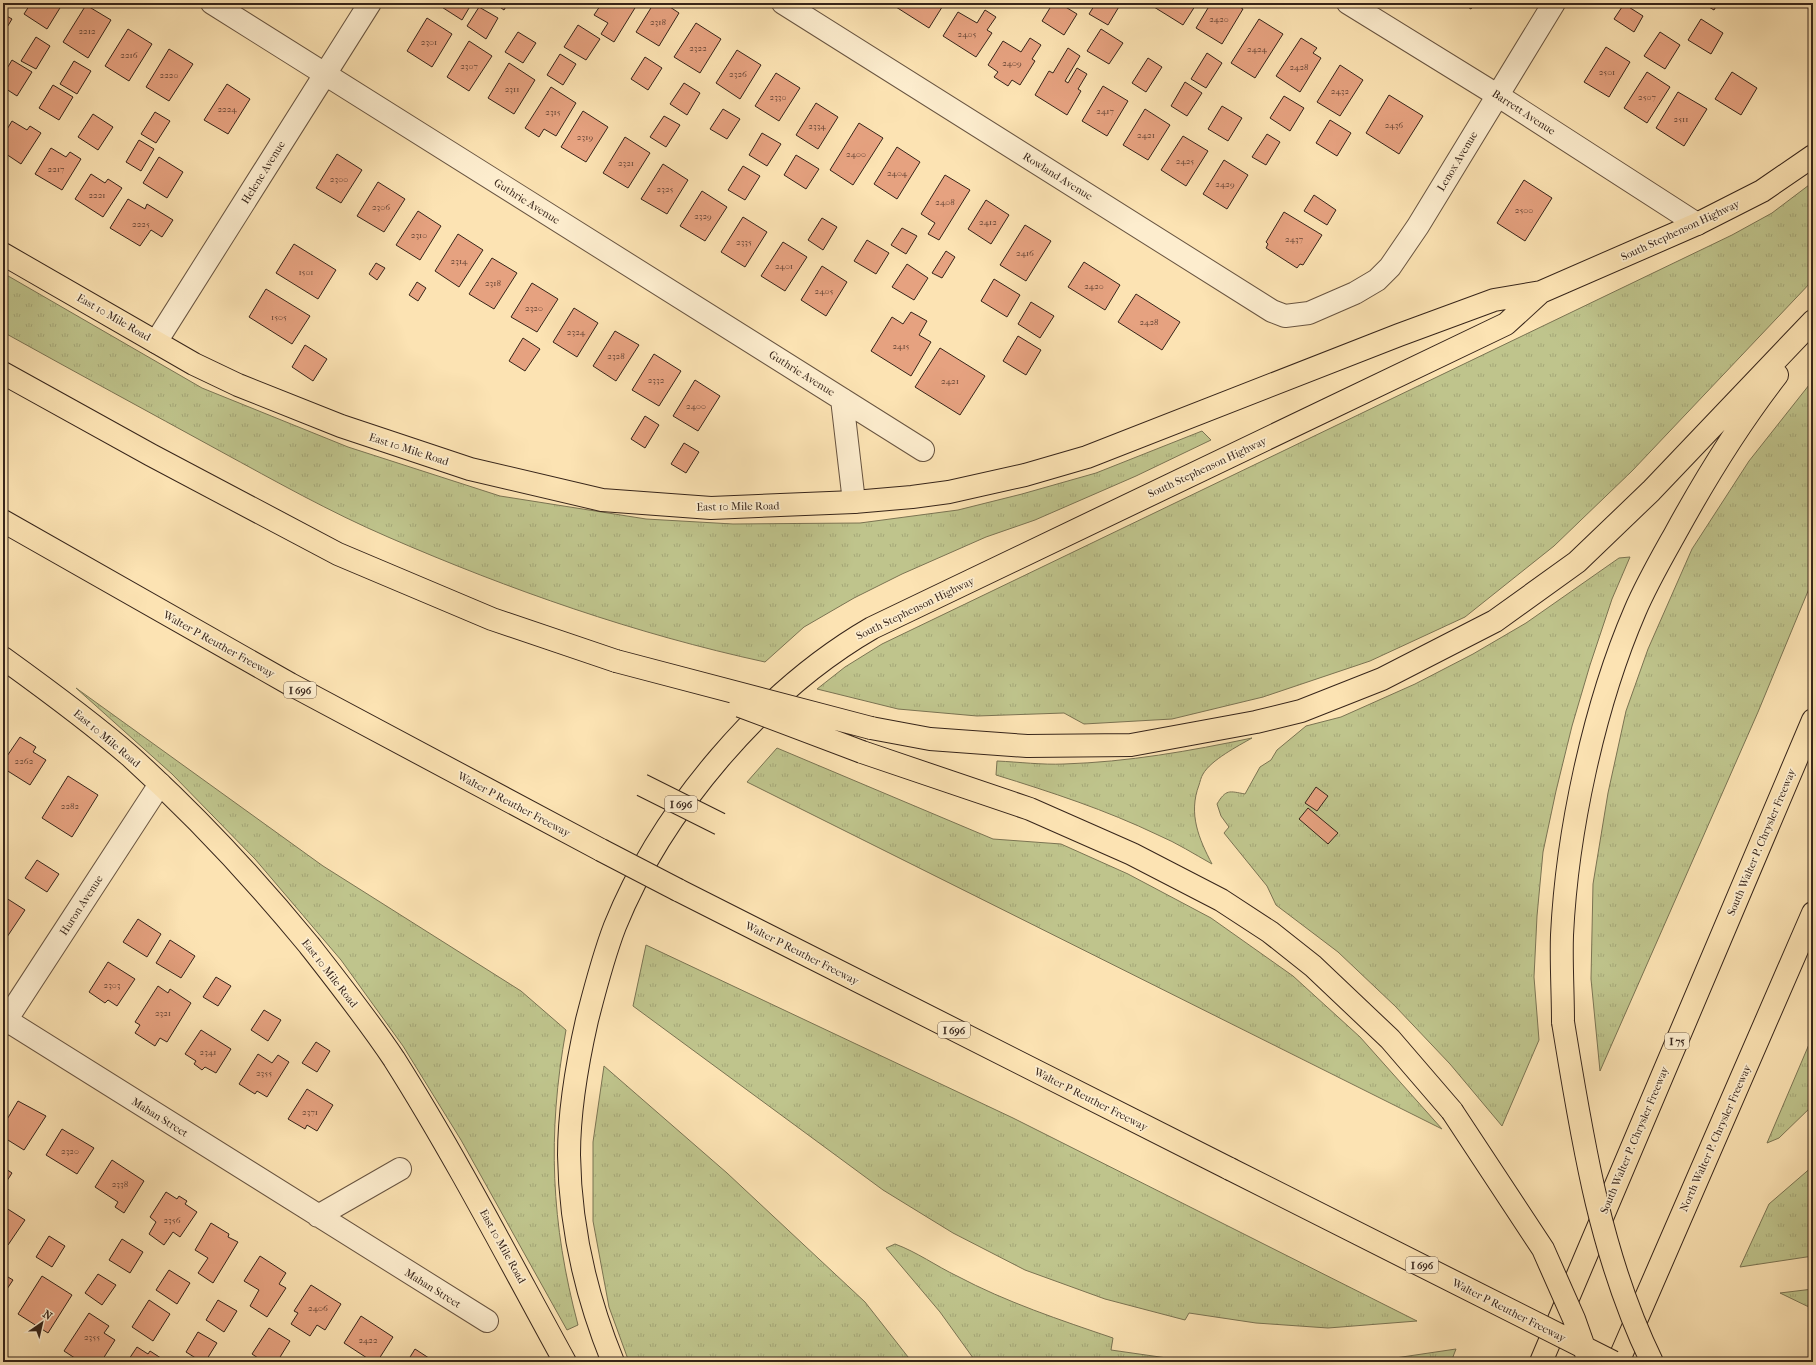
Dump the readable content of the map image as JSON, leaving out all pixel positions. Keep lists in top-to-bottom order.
{
  "streets": {
    "main road": [
      "South Stephenson Highway",
      "East 10 Mile Road",
      "Walter P Reuther Freeway",
      "I 696",
      "South Walter P. Chrysler Freeway",
      "I 75",
      "North Walter P. Chrysler Freeway"
    ],
    "street": [
      "Barrett Avenue",
      "Lenox Avenue",
      "Helene Avenue",
      "Rowland Avenue",
      "Guthrie Avenue",
      "Huron Avenue",
      "Mahan Street"
    ]
  },
  "crossings": [
    ["Barrett Avenue", "Lenox Avenue"],
    ["Barrett Avenue", "South Stephenson Highway"],
    ["Lenox Avenue", "Rowland Avenue"],
    ["Helene Avenue", "Guthrie Avenue"],
    ["Helene Avenue", "East 10 Mile Road"],
    ["Guthrie Avenue", "South Stephenson Highway"],
    ["Guthrie Avenue", "East 10 Mile Road"],
    ["South Stephenson Highway", "East 10 Mile Road"],
    ["East 10 Mile Road", "Huron Avenue"],
    ["Huron Avenue", "Mahan Street"]
  ],
  "house_numbers": [
    "2420",
    "2318",
    "2212",
    "2405",
    "2301",
    "2322",
    "2424",
    "2216",
    "2409",
    "2307",
    "2428",
    "2501",
    "2326",
    "2220",
    "2311",
    "2432",
    "2330",
    "2507",
    "2224",
    "2417",
    "2315",
    "2511",
    "2436",
    "2334",
    "2421",
    "2319",
    "2400",
    "2425",
    "2321",
    "2217",
    "2404",
    "2300",
    "2429",
    "2325",
    "2221",
    "2408",
    "2306",
    "2500",
    "2329",
    "2412",
    "2225",
    "2310",
    "2437",
    "2335",
    "2416",
    "2314",
    "2401",
    "1501",
    "2318",
    "2420",
    "2405",
    "2320",
    "1505",
    "2428",
    "2324",
    "2415",
    "2328",
    "2332",
    "2421",
    "2400",
    "2262",
    "2282",
    "2303",
    "2321",
    "2341",
    "2355",
    "2371",
    "2320",
    "2338",
    "2356",
    "2406",
    "2355",
    "2422"
  ],
  "north": "top right"
}
